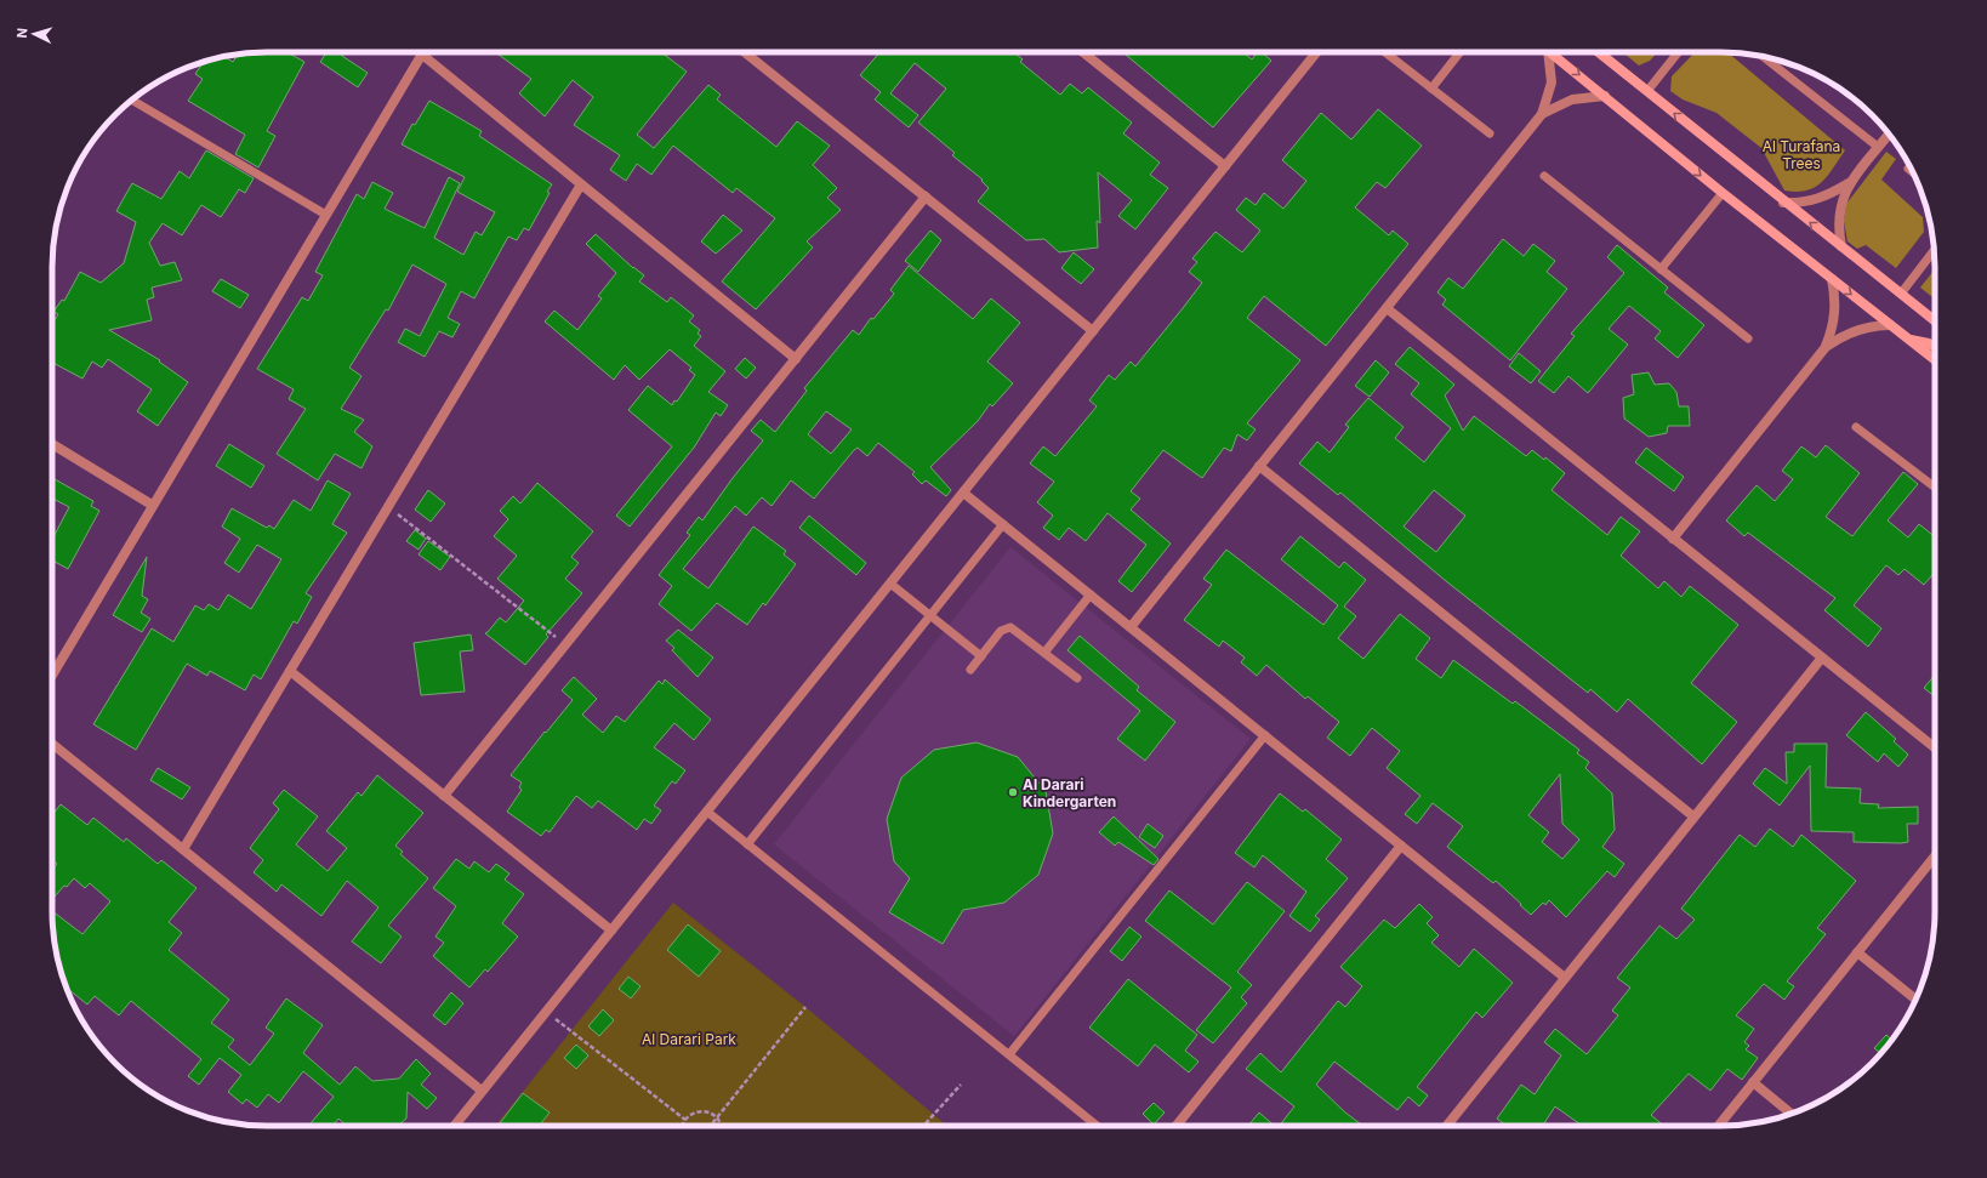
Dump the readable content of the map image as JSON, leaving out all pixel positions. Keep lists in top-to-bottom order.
{
  "parks": ["Al Turafana Trees", "Al Darari Park"],
  "places": ["Al Darari Kindergarten"],
  "north": "left"
}
